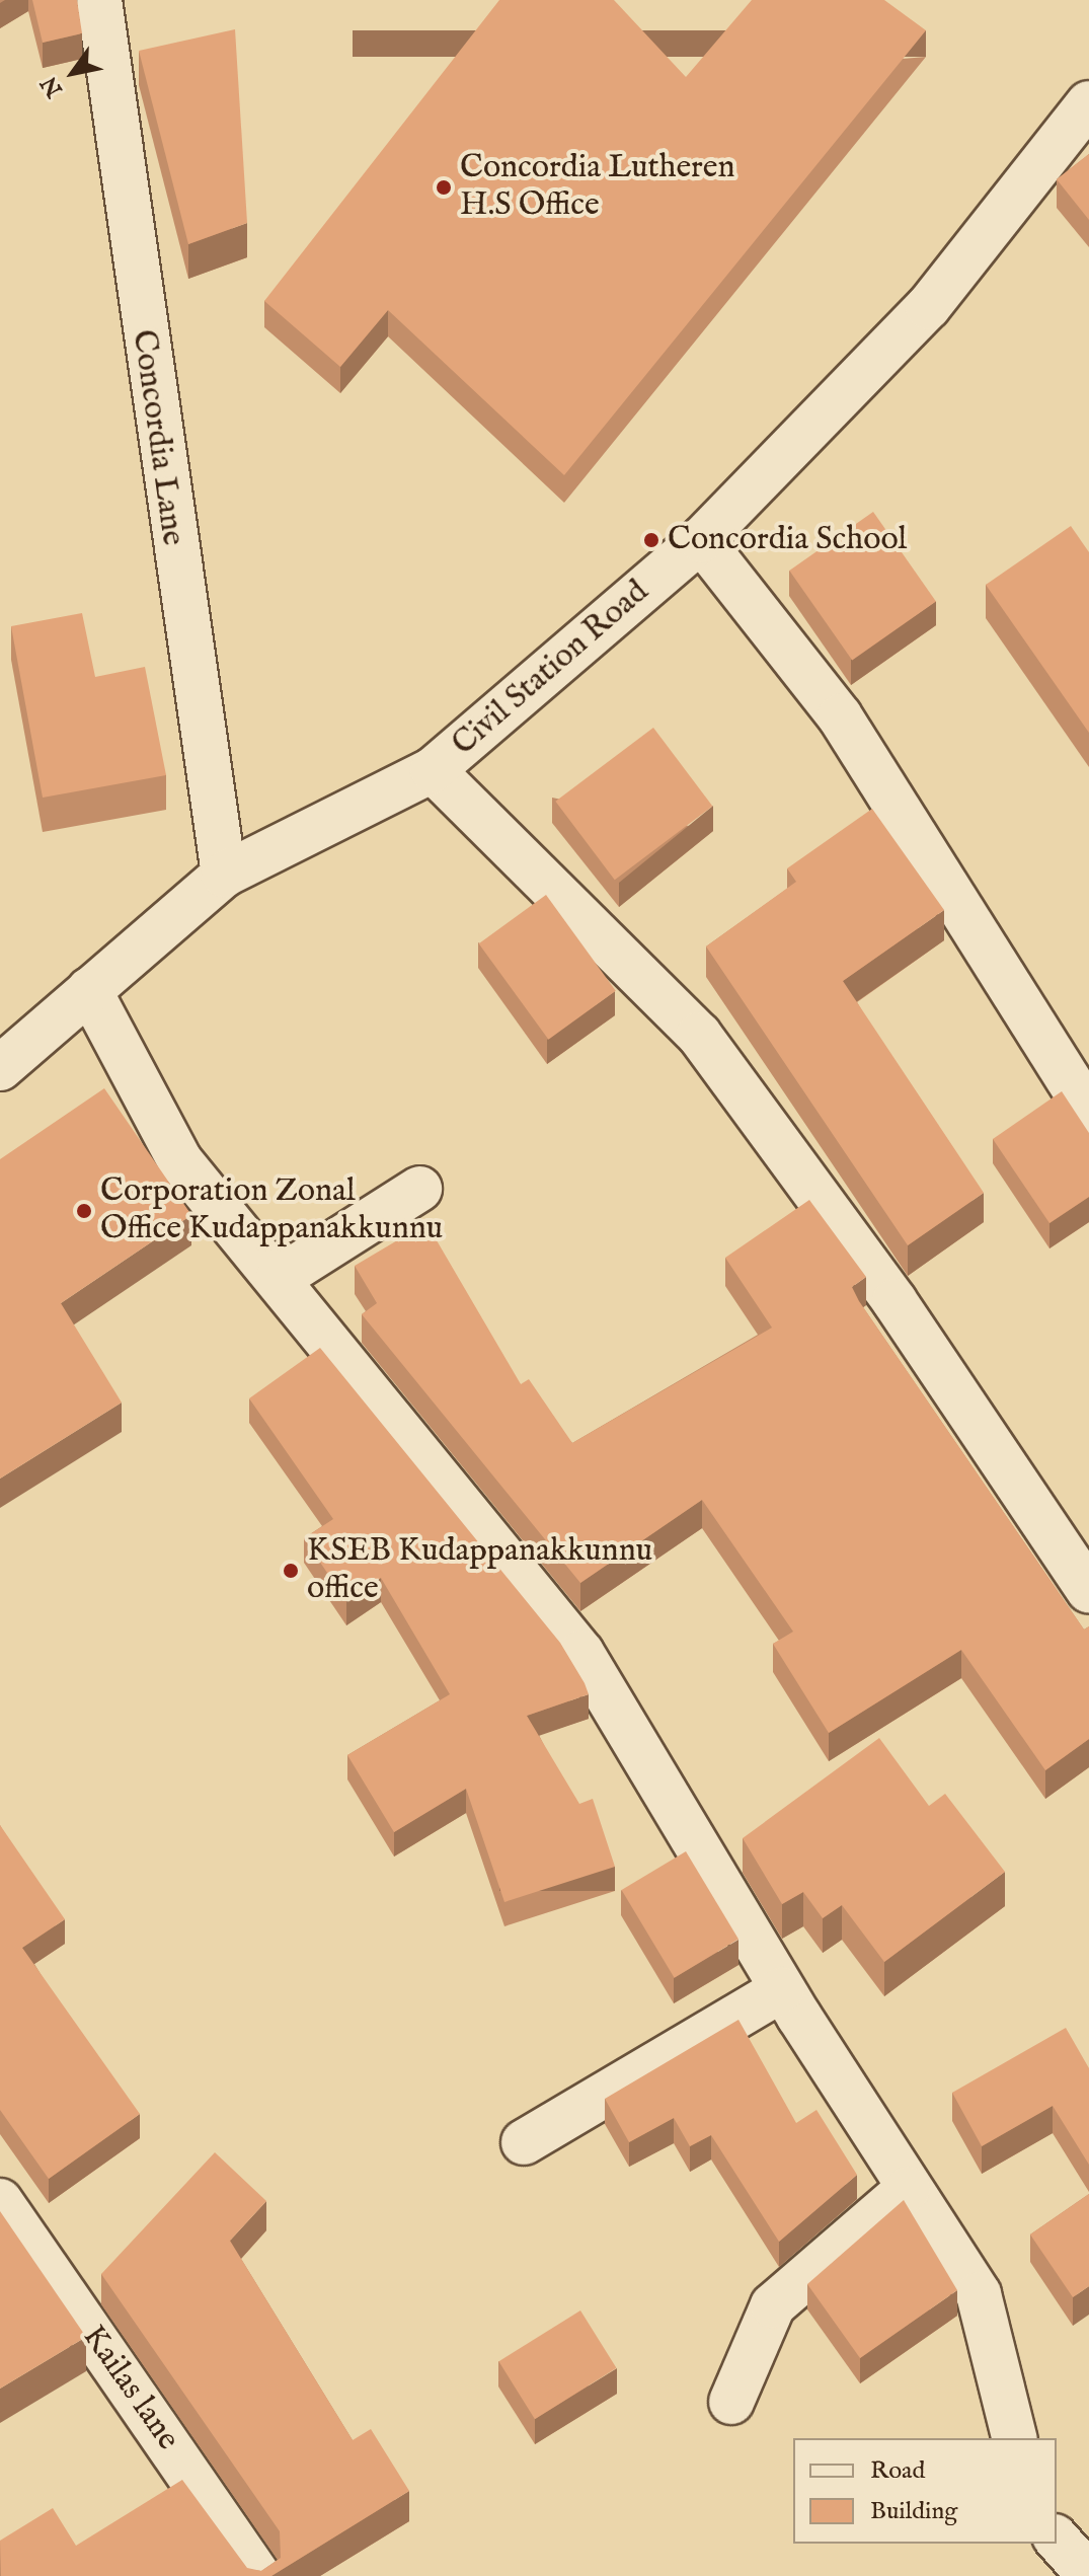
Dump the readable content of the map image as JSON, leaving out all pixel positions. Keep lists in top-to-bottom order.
{
  "streets": {
    "street": ["Concordia Lane", "Civil Station Road", "Kailas lane"]
  },
  "crossings": [
    ["Concordia Lane", "Civil Station Road"]
  ],
  "places": [
    "Concordia Lutheren H.S Office",
    "Concordia School",
    "Corporation Zonal Office Kudappanakkunnu",
    "KSEB Kudappanakkunnu office"
  ],
  "legend": ["Road", "Building"],
  "north": "bottom left"
}
